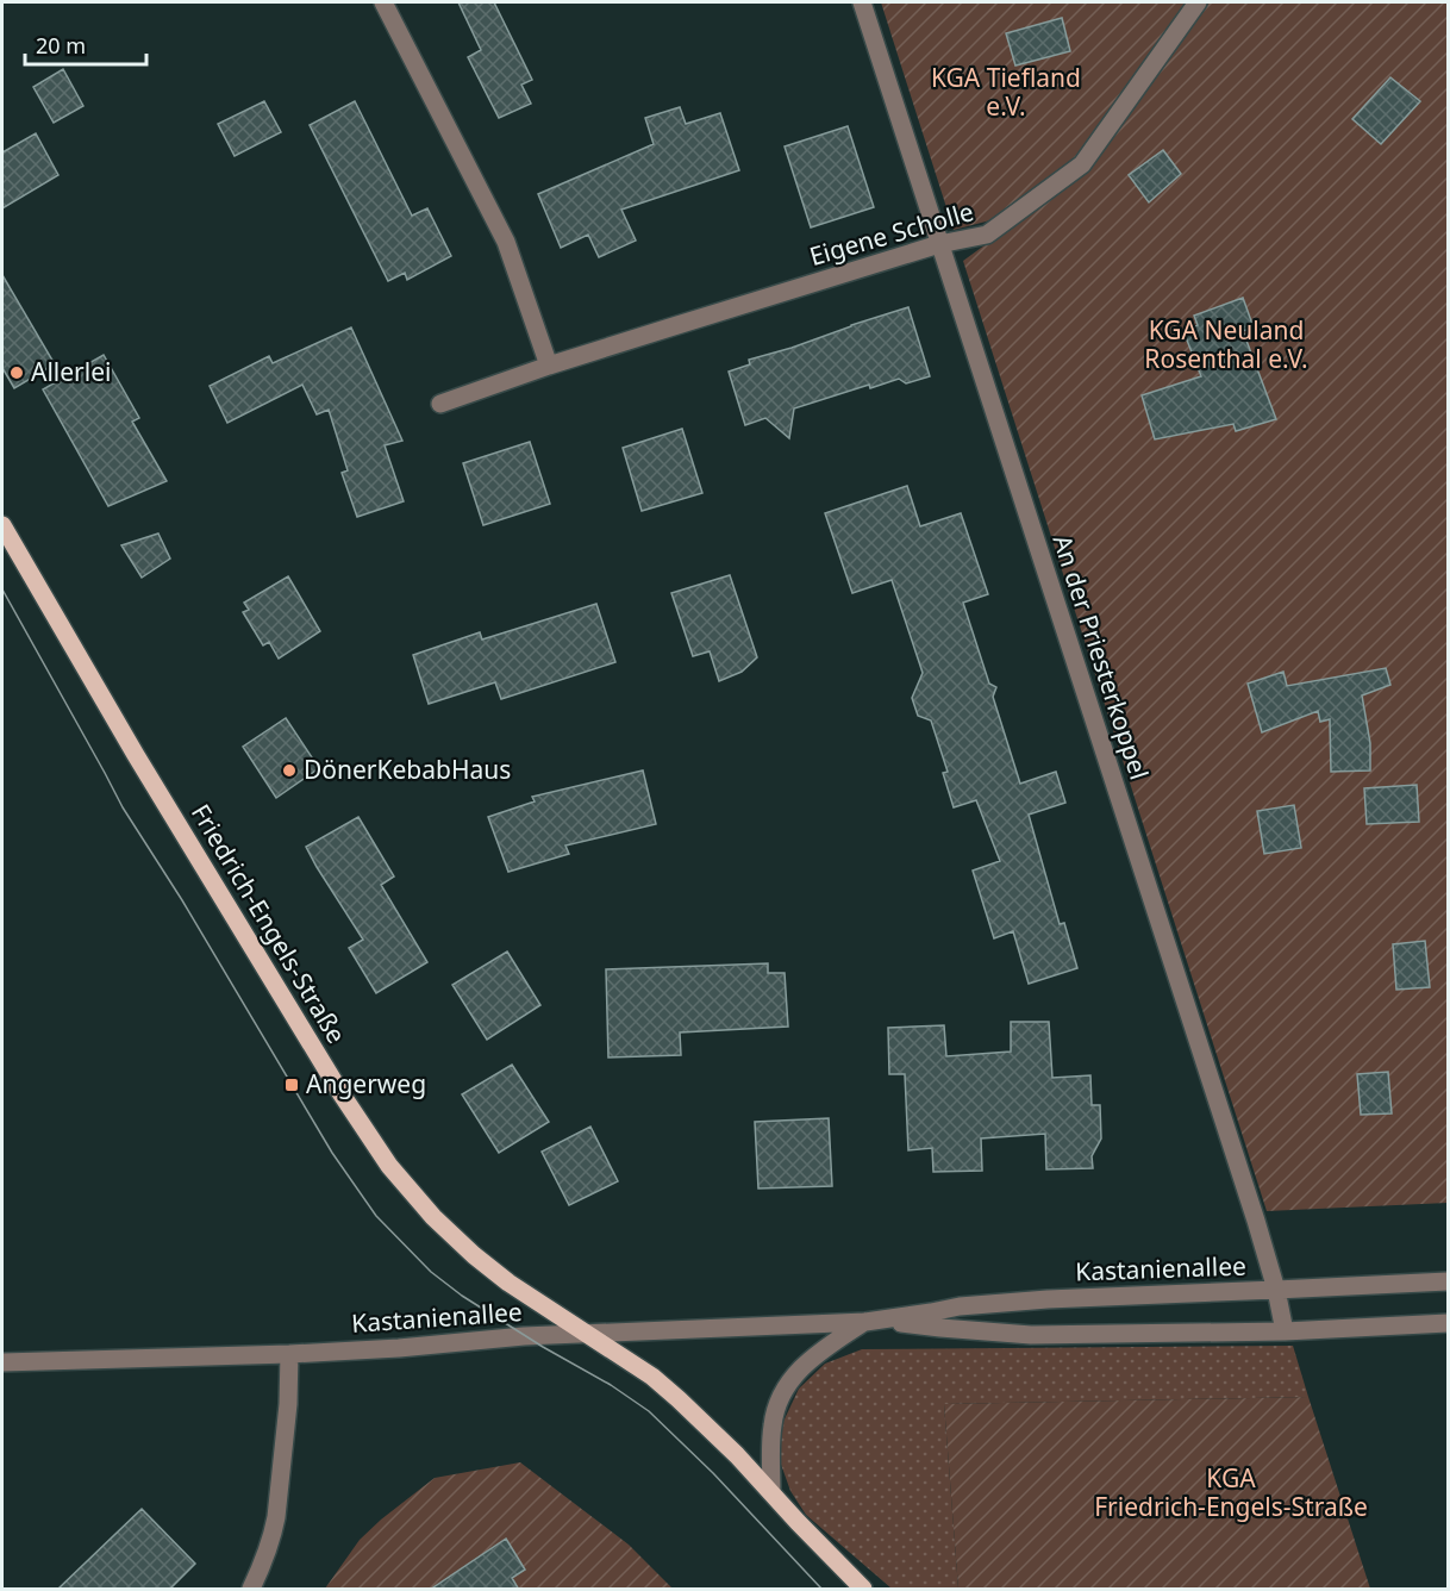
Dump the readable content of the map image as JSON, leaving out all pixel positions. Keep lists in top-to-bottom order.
{
  "streets": {
    "main road": ["Friedrich-Engels-Straße"],
    "street": ["Eigene Scholle", "An der Priesterkoppel", "Kastanienallee"]
  },
  "crossings": [
    ["Eigene Scholle", "An der Priesterkoppel"],
    ["An der Priesterkoppel", "Kastanienallee"],
    ["Friedrich-Engels-Straße", "Kastanienallee"]
  ],
  "parks": ["KGA Tiefland e.V.", "KGA Neuland Rosenthal e.V.", "KGA Friedrich-Engels-Straße"],
  "places": {
    "other": ["Allerlei", "DönerKebabHaus"],
    "transit": ["Angerweg"]
  },
  "scale_bar": "20 m"
}
